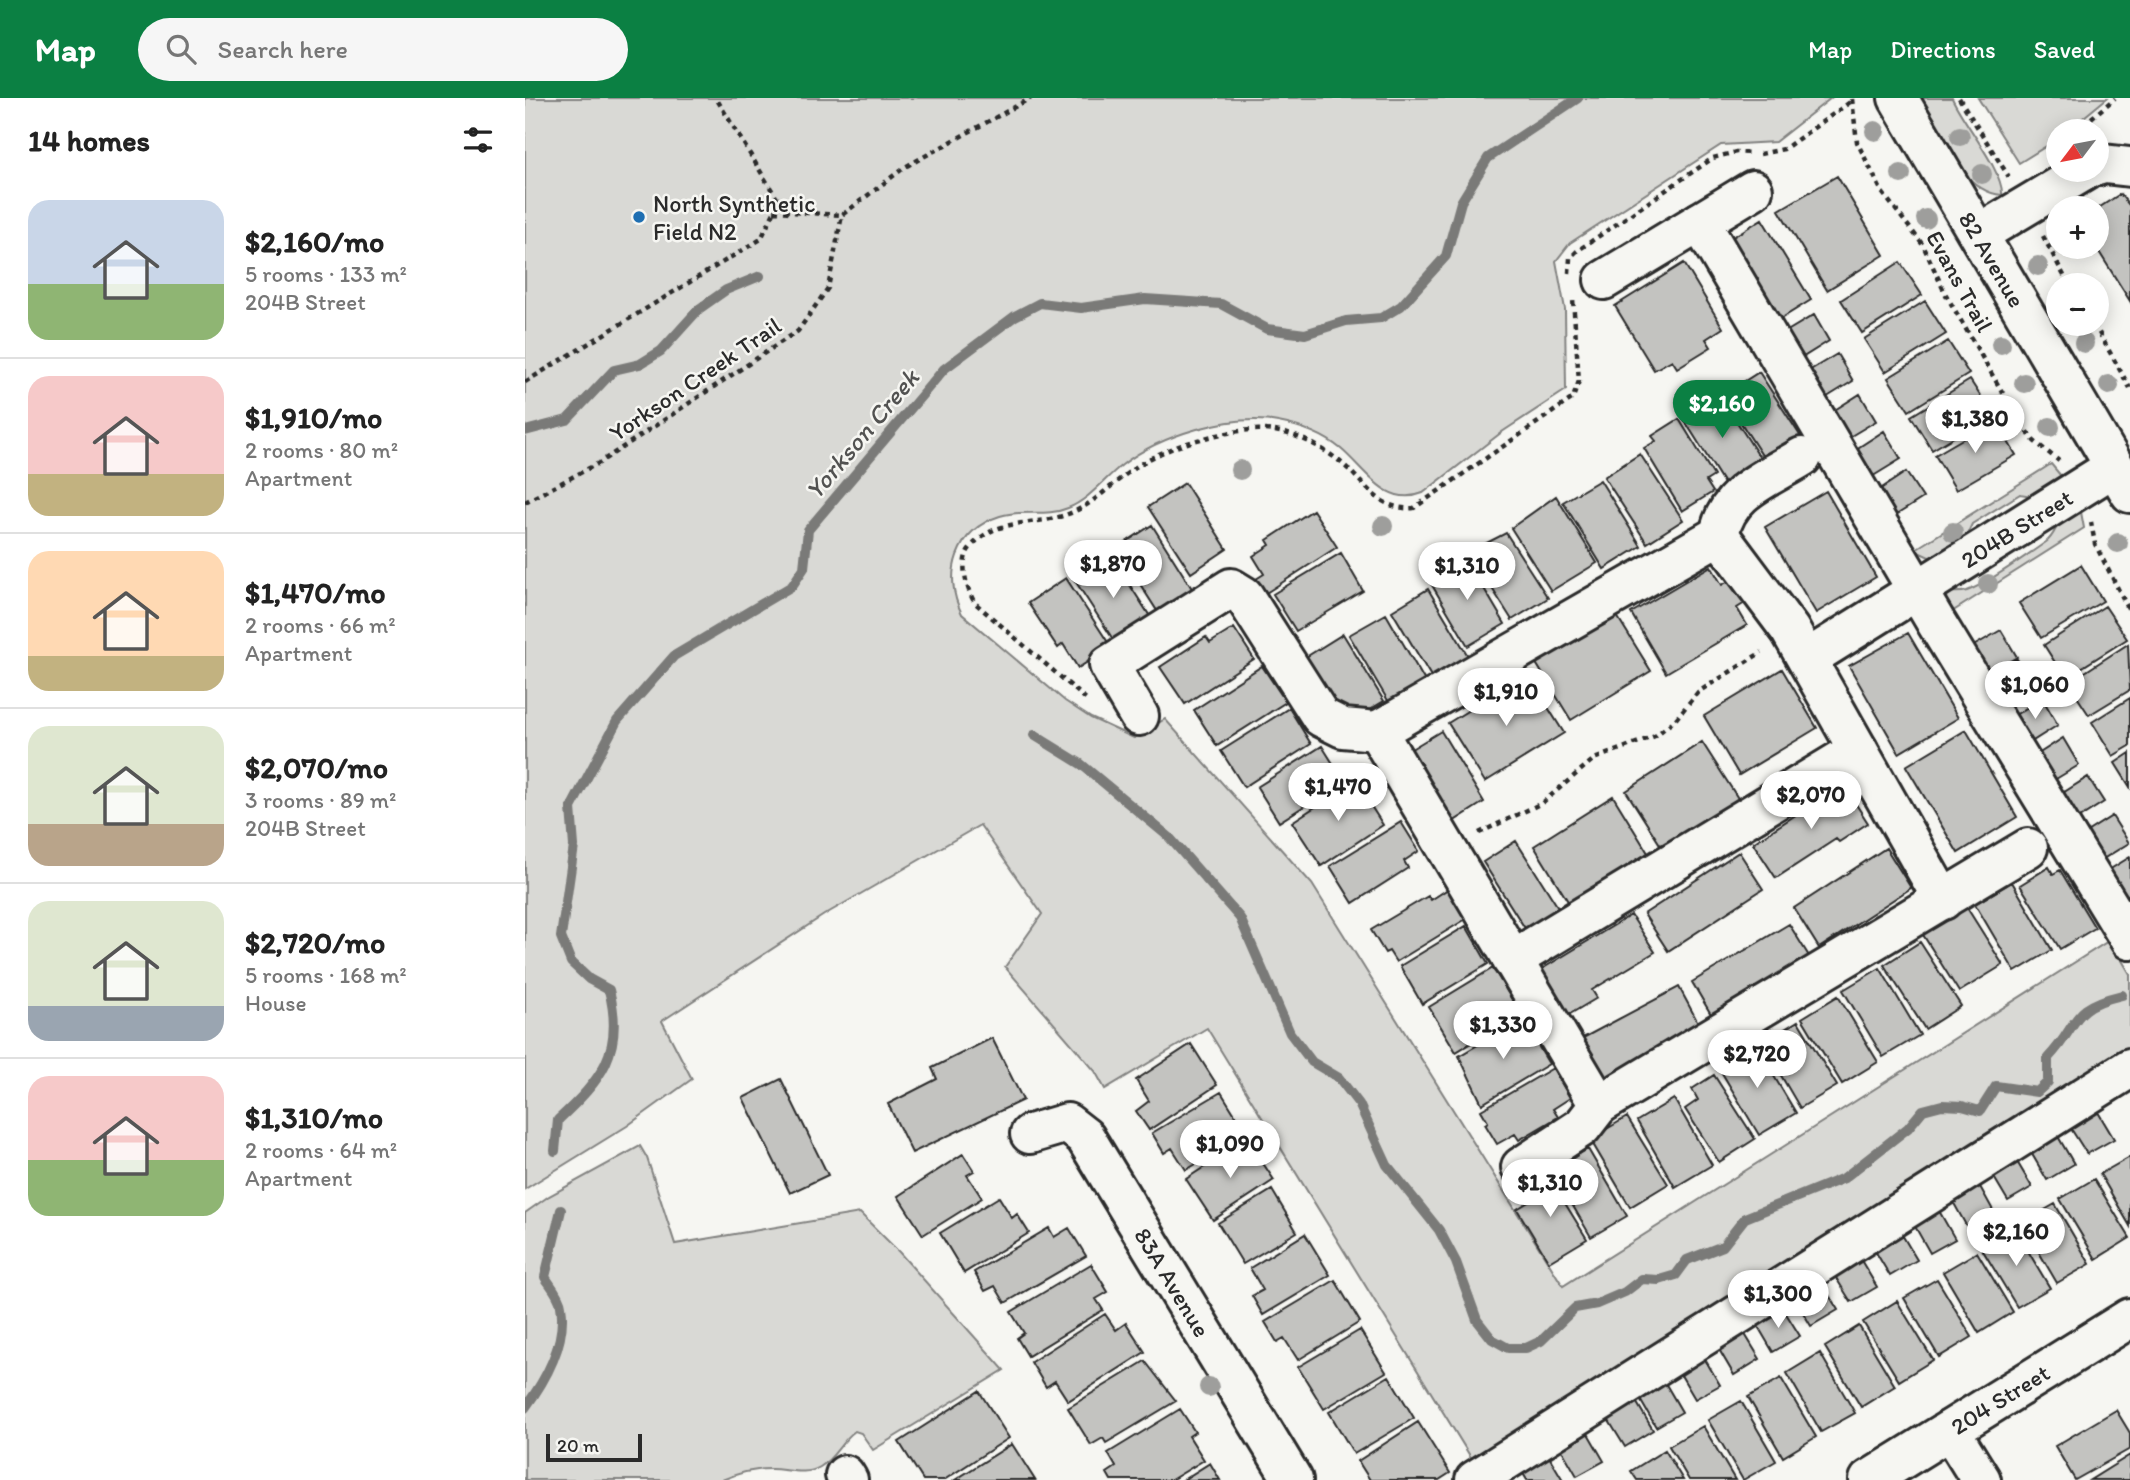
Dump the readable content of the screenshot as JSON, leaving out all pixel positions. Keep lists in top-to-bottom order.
{
  "streets": {
    "street": [
      "82 Avenue",
      "204B Street",
      "83A Avenue",
      "204 Street"
    ],
    "path": ["Evans Trail", "Yorkson Creek Trail"]
  },
  "crossings": [
    ["82 Avenue", "204B Street"]
  ],
  "water": ["Yorkson Creek"],
  "places": ["North Synthetic Field N2"],
  "scale_bar": "20 m",
  "north": "bottom left",
  "page": {
    "header": "Map",
    "search": "Search here",
    "nav": ["Map", "Directions", "Saved"],
    "heading": "14 homes",
    "map_buttons": ["+", "−"],
    "list": [
      {
        "name": "$2,160/mo",
        "note": "5 rooms · 133 m² · 204B Street"
      },
      {
        "name": "$1,910/mo",
        "note": "2 rooms · 80 m² · Apartment"
      },
      {
        "name": "$1,470/mo",
        "note": "2 rooms · 66 m² · Apartment"
      },
      {
        "name": "$2,070/mo",
        "note": "3 rooms · 89 m² · 204B Street"
      },
      {
        "name": "$2,720/mo",
        "note": "5 rooms · 168 m² · House"
      },
      {
        "name": "$1,310/mo",
        "note": "2 rooms · 64 m² · Apartment"
      }
    ],
    "price": [
      "$2,160",
      "$1,380",
      "$1,870",
      "$1,310",
      "$1,060",
      "$1,910",
      "$1,470",
      "$2,070",
      "$1,330",
      "$2,720",
      "$1,090",
      "$1,310",
      "$2,160",
      "$1,300"
    ],
    "scale": "20 m"
  }
}
